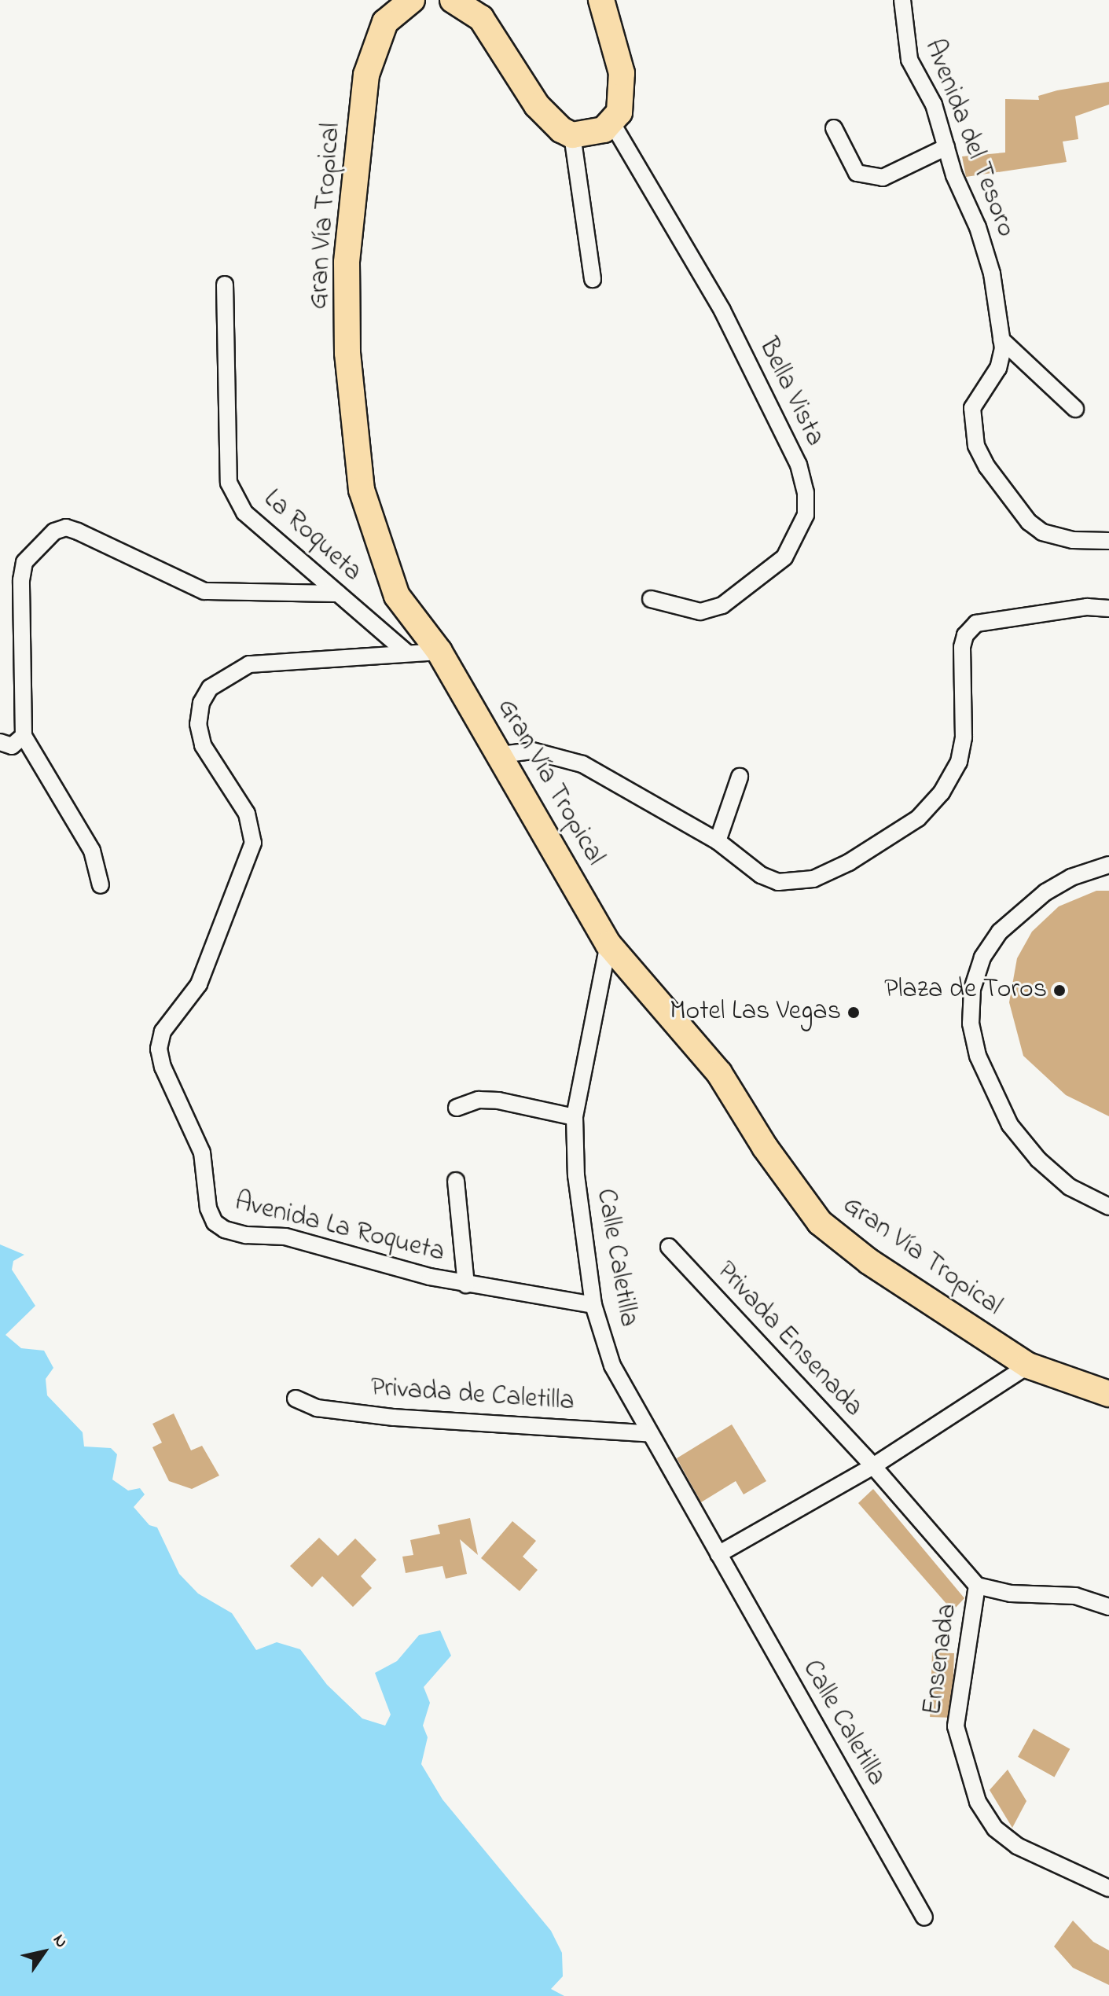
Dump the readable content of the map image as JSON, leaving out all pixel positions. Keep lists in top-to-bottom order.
{
  "streets": {
    "main road": ["Gran Vía Tropical"],
    "street": [
      "Avenida del Tesoro",
      "Bella Vista",
      "La Roqueta",
      "Avenida La Roqueta",
      "Calle Caletilla",
      "Privada Ensenada",
      "Privada de Caletilla",
      "Ensenada"
    ]
  },
  "crossings": [
    ["Gran Vía Tropical", "Avenida La Roqueta"],
    ["Gran Vía Tropical", "Calle Caletilla"],
    ["La Roqueta", "Avenida La Roqueta"],
    ["Avenida La Roqueta", "Calle Caletilla"],
    ["Calle Caletilla", "Privada de Caletilla"],
    ["Privada Ensenada", "Ensenada"]
  ],
  "places": ["Plaza de Toros", "Motel Las Vegas"],
  "north": "top right"
}
